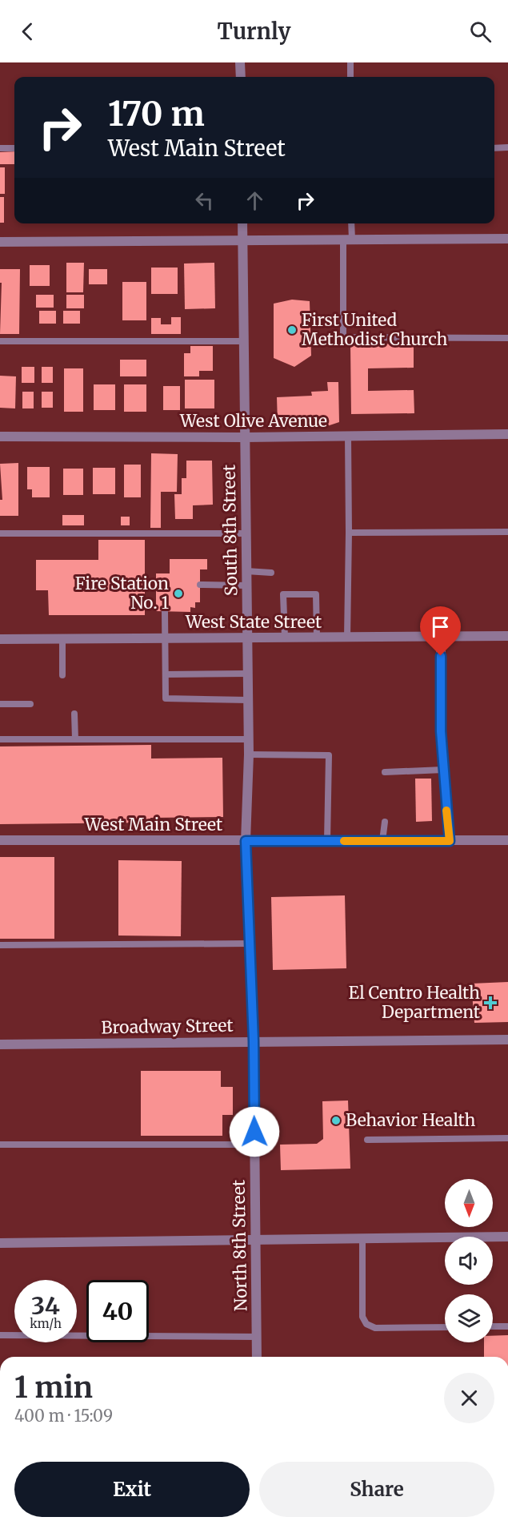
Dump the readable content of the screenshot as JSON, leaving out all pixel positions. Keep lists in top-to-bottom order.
{
  "streets": {
    "street": [
      "West Olive Avenue",
      "South 8th Street",
      "West State Street",
      "West Main Street",
      "Broadway Street",
      "North 8th Street"
    ]
  },
  "crossings": [
    ["West Olive Avenue", "South 8th Street"],
    ["South 8th Street", "West State Street"],
    ["South 8th Street", "West Main Street"],
    ["South 8th Street", "North 8th Street"],
    ["West Main Street", "North 8th Street"],
    ["Broadway Street", "North 8th Street"]
  ],
  "places": {
    "other": ["First United Methodist Church", "Fire Station No. 1", "Behavior Health"],
    "health": ["El Centro Health Department"]
  },
  "north": "bottom",
  "page": {
    "header": "Turnly",
    "turn": ["170 m", "West Main Street"],
    "speed": "34 km/h",
    "limit": "40",
    "heading": ["1 min", "400 m · 15:09"],
    "buttons": ["Exit", "Share"]
  }
}
